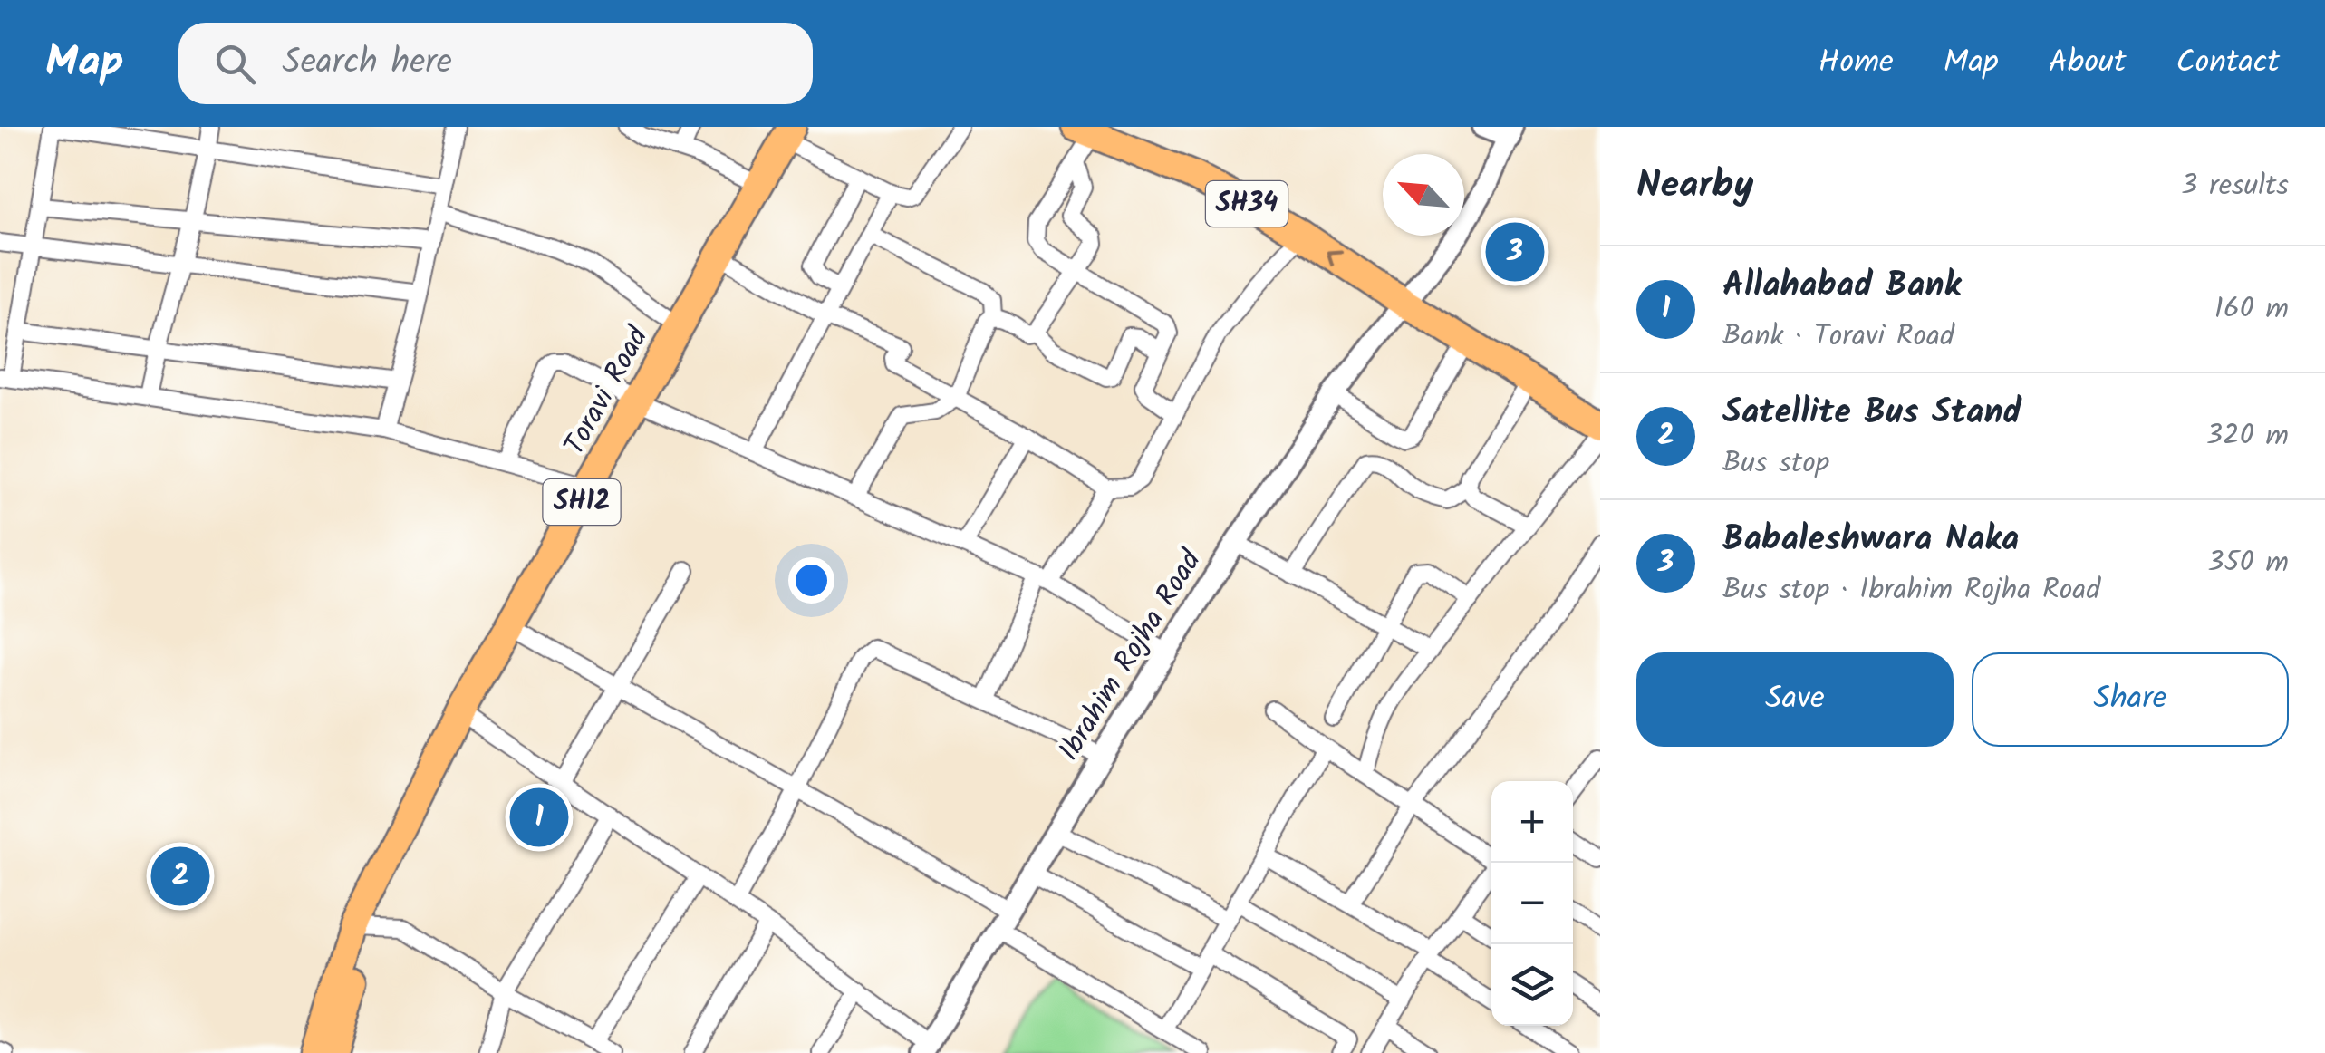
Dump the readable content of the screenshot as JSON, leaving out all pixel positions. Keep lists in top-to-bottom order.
{
  "streets": {
    "main road": ["SH34", "Toravi Road", "SH12"],
    "street": ["Ibrahim Rojha Road"]
  },
  "crossings": [
    ["SH34", "Ibrahim Rojha Road"]
  ],
  "north": "top left",
  "page": {
    "header": "Map",
    "search": "Search here",
    "nav": [
      "Home",
      "Map",
      "About",
      "Contact"
    ],
    "heading": ["Nearby", "3 results"],
    "pins": ["3", "1", "2"],
    "list": [
      {
        "mark": "1",
        "name": "Allahabad Bank",
        "note": "Bank · Toravi Road",
        "value": "160 m"
      },
      {
        "mark": "2",
        "name": "Satellite Bus Stand",
        "note": "Bus stop",
        "value": "320 m"
      },
      {
        "mark": "3",
        "name": "Babaleshwara Naka",
        "note": "Bus stop · Ibrahim Rojha Road",
        "value": "350 m"
      }
    ],
    "buttons": ["Save", "Share"],
    "map_buttons": ["+", "−"]
  }
}
